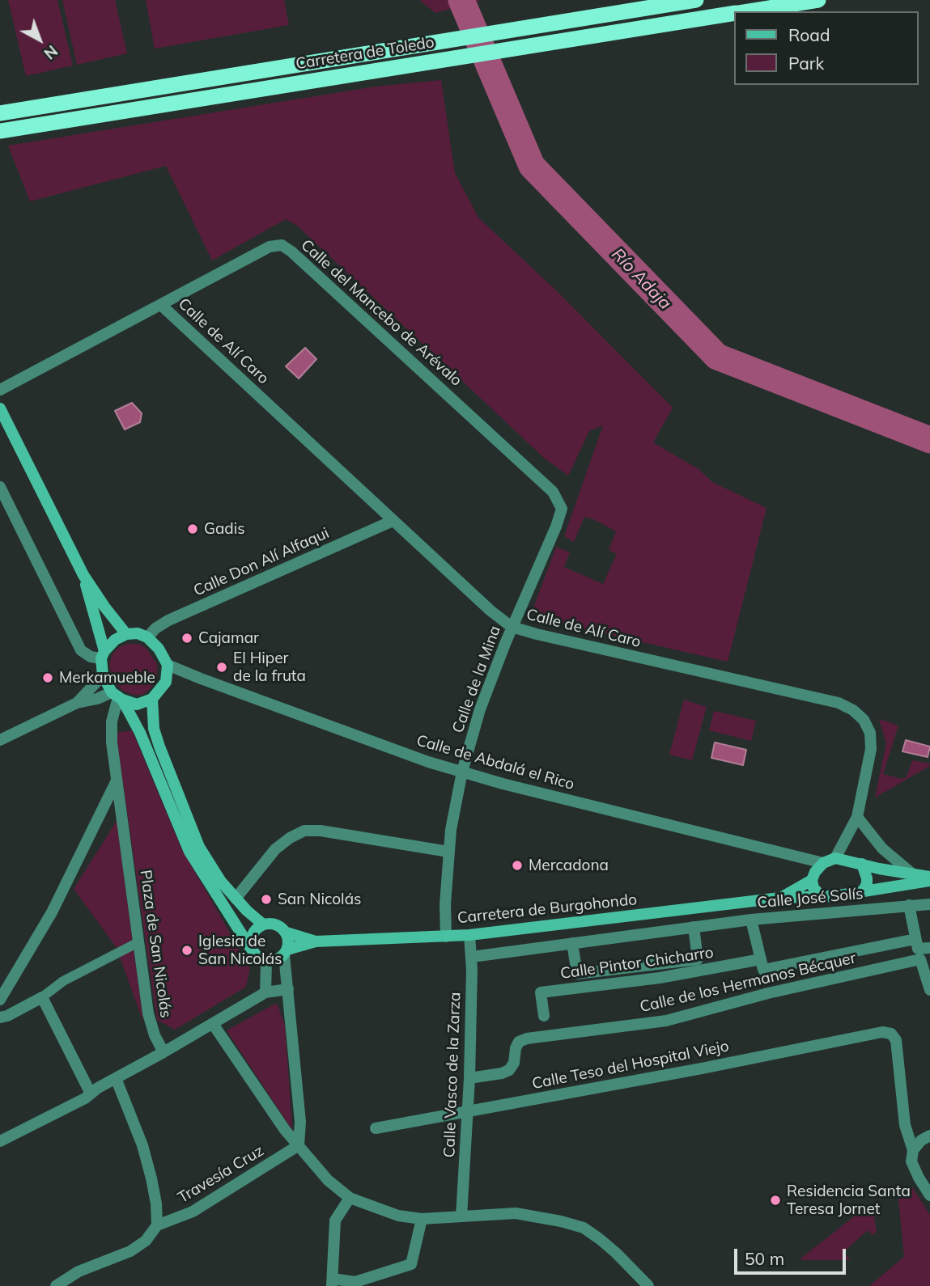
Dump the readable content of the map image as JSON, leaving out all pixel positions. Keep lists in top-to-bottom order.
{
  "streets": {
    "highway": ["Carretera de Toledo"],
    "main road": ["Carretera de Burgohondo"],
    "street": [
      "Calle del Mancebo de Arévalo",
      "Calle de Alí Caro",
      "Calle Don Alí Alfaqui",
      "Calle de la Mina",
      "Calle de Abdalá el Rico",
      "Calle José Solís",
      "Plaza de San Nicolás",
      "Calle Pintor Chicharro",
      "Calle de los Hermanos Bécquer",
      "Calle Teso del Hospital Viejo",
      "Calle Vasco de la Zarza",
      "Travesía Cruz"
    ]
  },
  "crossings": [
    ["Calle del Mancebo de Arévalo", "Calle de Alí Caro"],
    ["Calle del Mancebo de Arévalo", "Calle de la Mina"],
    ["Calle de Alí Caro", "Calle Don Alí Alfaqui"],
    ["Calle de Alí Caro", "Calle de la Mina"],
    ["Calle de Alí Caro", "Calle de Abdalá el Rico"],
    ["Calle de Alí Caro", "Carretera de Burgohondo"],
    ["Calle Don Alí Alfaqui", "Calle de Abdalá el Rico"],
    ["Calle Don Alí Alfaqui", "Plaza de San Nicolás"],
    ["Calle de la Mina", "Calle de Abdalá el Rico"],
    ["Calle de la Mina", "Carretera de Burgohondo"],
    ["Calle de Abdalá el Rico", "Carretera de Burgohondo"],
    ["Calle de Abdalá el Rico", "Plaza de San Nicolás"],
    ["Calle José Solís", "Calle Vasco de la Zarza"],
    ["Carretera de Burgohondo", "Calle Vasco de la Zarza"],
    ["Calle Pintor Chicharro", "Calle de los Hermanos Bécquer"],
    ["Calle de los Hermanos Bécquer", "Calle Vasco de la Zarza"],
    ["Calle Teso del Hospital Viejo", "Calle Vasco de la Zarza"]
  ],
  "water": ["Río Adaja"],
  "places": [
    "Gadis",
    "Cajamar",
    "El Hiper de la fruta",
    "Merkamueble",
    "Mercadona",
    "San Nicolás",
    "Iglesia de San Nicolás",
    "Residencia Santa Teresa Jornet"
  ],
  "legend": ["Road", "Park"],
  "scale_bar": "50 m",
  "north": "bottom right"
}
